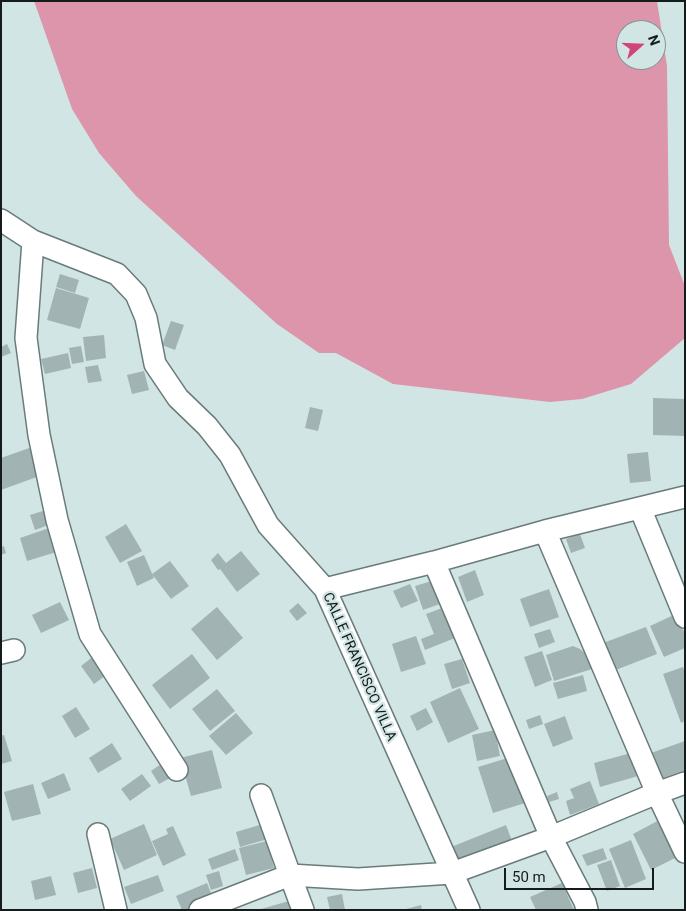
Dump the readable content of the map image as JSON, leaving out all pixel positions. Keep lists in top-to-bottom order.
{
  "streets": {
    "street": ["CALLE FRANCISCO VILLA"]
  },
  "scale_bar": "50 m",
  "north": "right"
}
